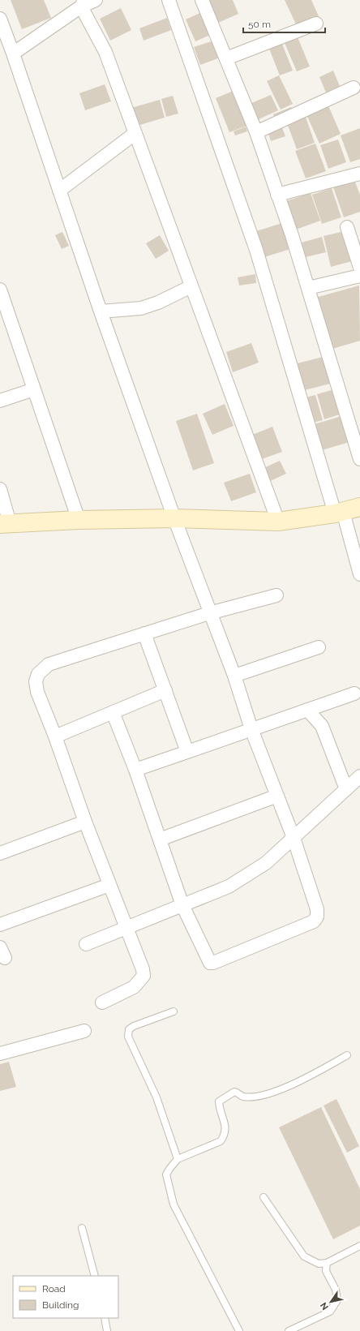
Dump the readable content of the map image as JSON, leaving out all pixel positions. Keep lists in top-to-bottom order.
{
  "legend": ["Road", "Building"],
  "scale_bar": "50 m",
  "north": "bottom left"
}
